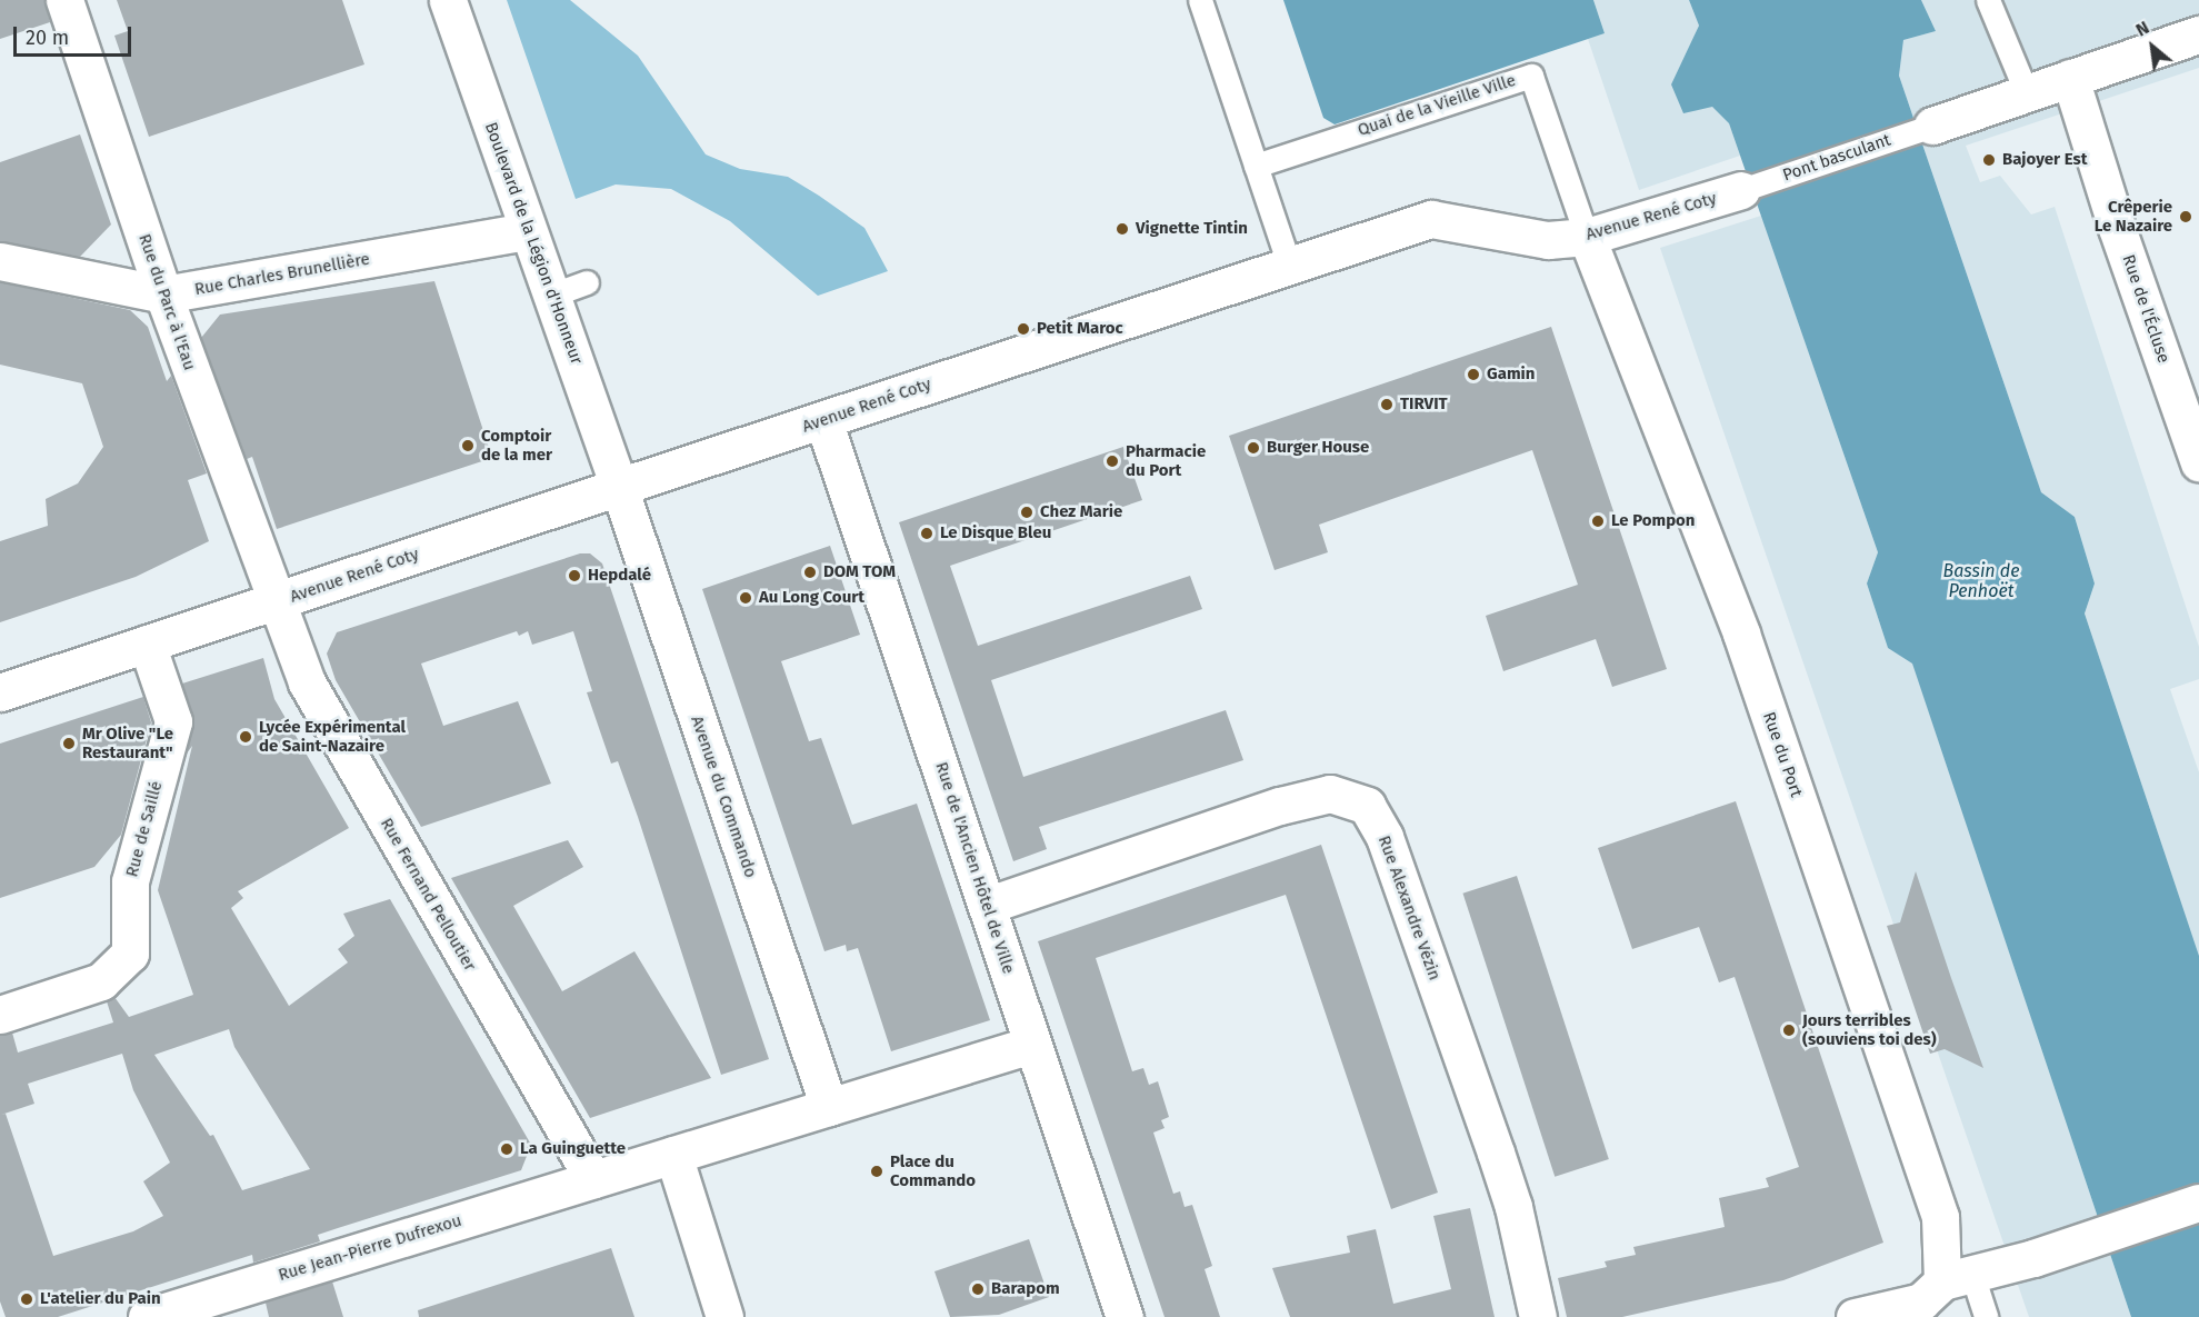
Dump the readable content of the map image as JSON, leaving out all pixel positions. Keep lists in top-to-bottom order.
{
  "streets": {
    "street": [
      "Avenue René Coty",
      "Boulevard de la Légion d'Honneur",
      "Rue Charles Brunellière",
      "Rue du Parc à l'Eau",
      "Rue de l'Écluse",
      "Rue du Port",
      "Avenue du Commando",
      "Rue de Saillé",
      "Rue de l'Ancien Hôtel de Ville",
      "Rue Fernand Pelloutier",
      "Rue Alexandre Vézin",
      "Rue Jean-Pierre Dufrexou"
    ],
    "lane": ["Quai de la Vieille Ville", "Pont basculant"]
  },
  "crossings": [
    ["Quai de la Vieille Ville", "Avenue René Coty"],
    ["Quai de la Vieille Ville", "Rue du Port"],
    ["Pont basculant", "Avenue René Coty"],
    ["Avenue René Coty", "Boulevard de la Légion d'Honneur"],
    ["Avenue René Coty", "Rue du Parc à l'Eau"],
    ["Avenue René Coty", "Rue du Port"],
    ["Avenue René Coty", "Avenue du Commando"],
    ["Avenue René Coty", "Rue de Saillé"],
    ["Avenue René Coty", "Rue de l'Ancien Hôtel de Ville"],
    ["Avenue René Coty", "Rue Fernand Pelloutier"],
    ["Boulevard de la Légion d'Honneur", "Rue Charles Brunellière"],
    ["Boulevard de la Légion d'Honneur", "Avenue du Commando"],
    ["Rue Charles Brunellière", "Rue du Parc à l'Eau"],
    ["Rue du Parc à l'Eau", "Rue Fernand Pelloutier"],
    ["Rue de l'Ancien Hôtel de Ville", "Rue Alexandre Vézin"],
    ["Rue Fernand Pelloutier", "Rue Jean-Pierre Dufrexou"]
  ],
  "water": ["Bassin de Penhoët"],
  "places": [
    "Bajoyer Est",
    "Crêperie Le Nazaire",
    "Vignette Tintin",
    "Petit Maroc",
    "Gamin",
    "TIRVIT",
    "Comptoir de la mer",
    "Burger House",
    "Pharmacie du Port",
    "Chez Marie",
    "Le Pompon",
    "Le Disque Bleu",
    "DOM TOM",
    "Hepdalé",
    "Au Long Court",
    "Lycée Expérimental de Saint-Nazaire",
    "Mr Olive \"Le Restaurant\"",
    "Jours terribles (souviens toi des)",
    "La Guinguette",
    "Place du Commando",
    "Barapom",
    "L'atelier du Pain"
  ],
  "scale_bar": "20 m",
  "north": "top left"
}
